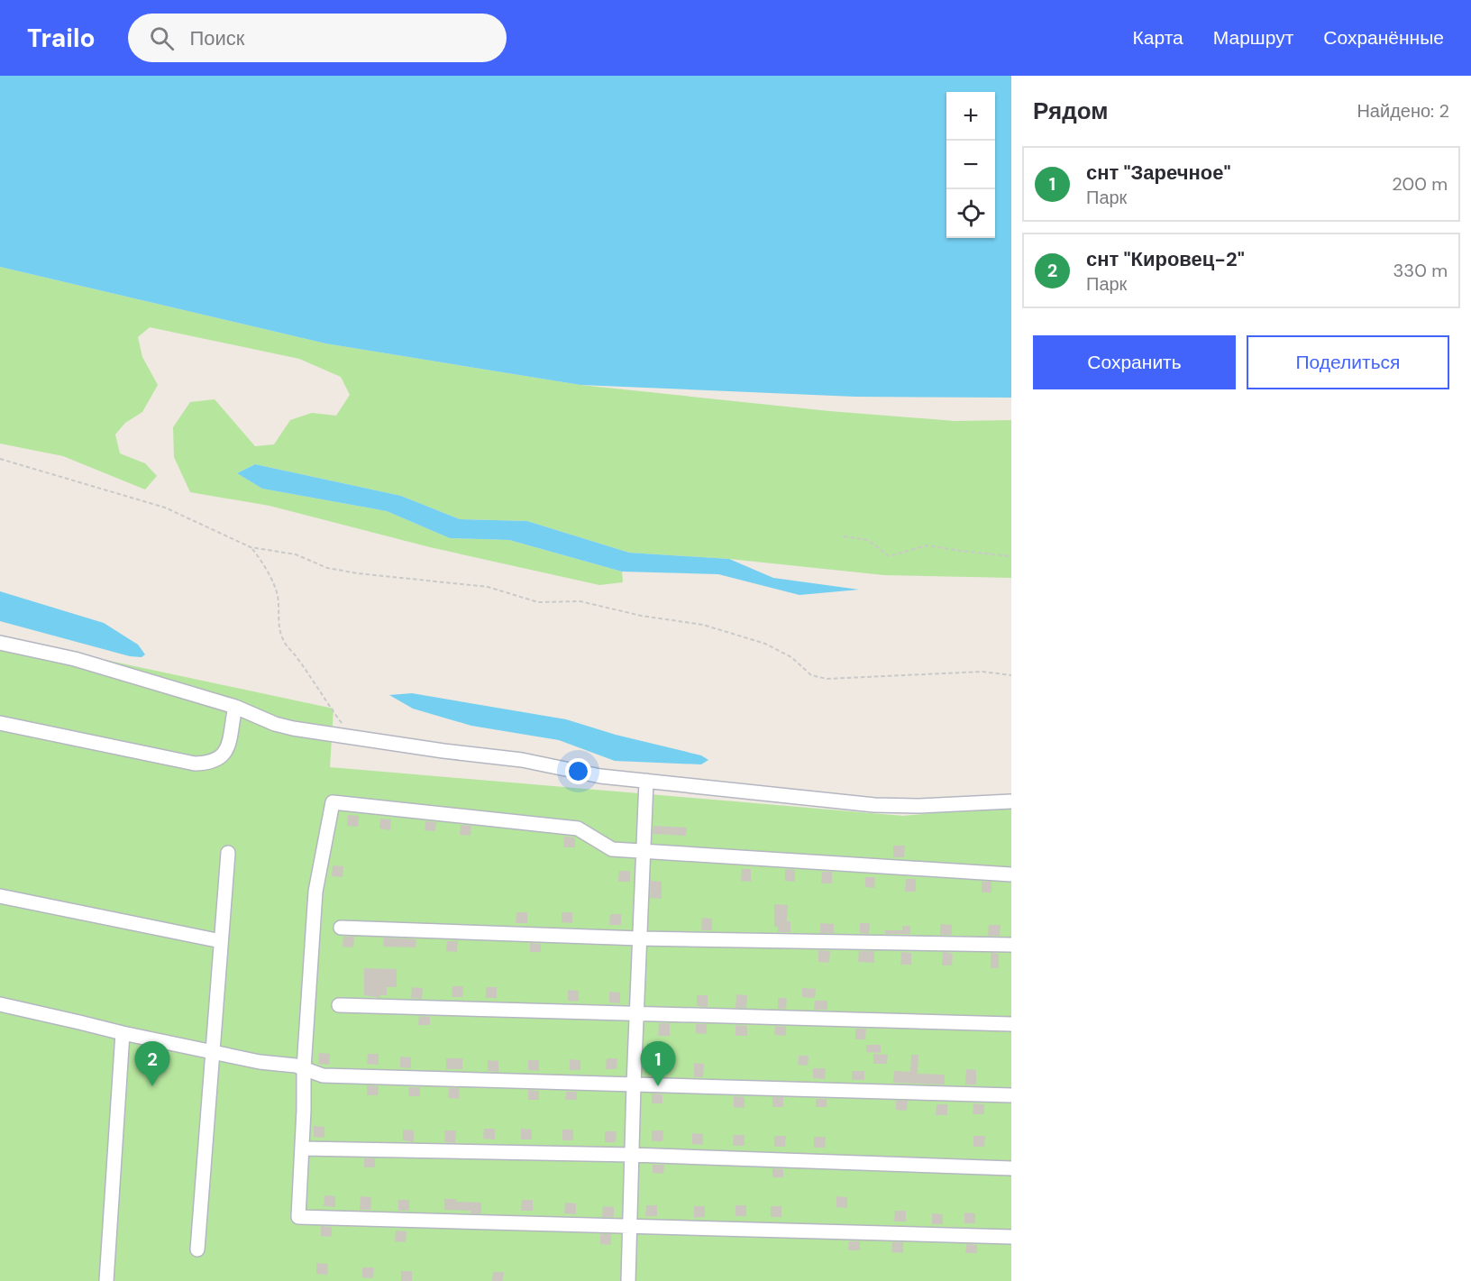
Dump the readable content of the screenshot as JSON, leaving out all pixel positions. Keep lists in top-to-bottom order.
{
  "page": {
    "header": "Trailo",
    "search": "Поиск",
    "nav": ["Карта", "Маршрут", "Сохранённые"],
    "heading": ["Рядом", "Найдено: 2"],
    "map_buttons": ["+", "−"],
    "list": [
      {
        "mark": "1",
        "name": "снт \"Заречное\"",
        "note": "Парк",
        "value": "200 m"
      },
      {
        "mark": "2",
        "name": "снт \"Кировец-2\"",
        "note": "Парк",
        "value": "330 m"
      }
    ],
    "buttons": ["Сохранить", "Поделиться"],
    "pins": ["1", "2"]
  }
}
